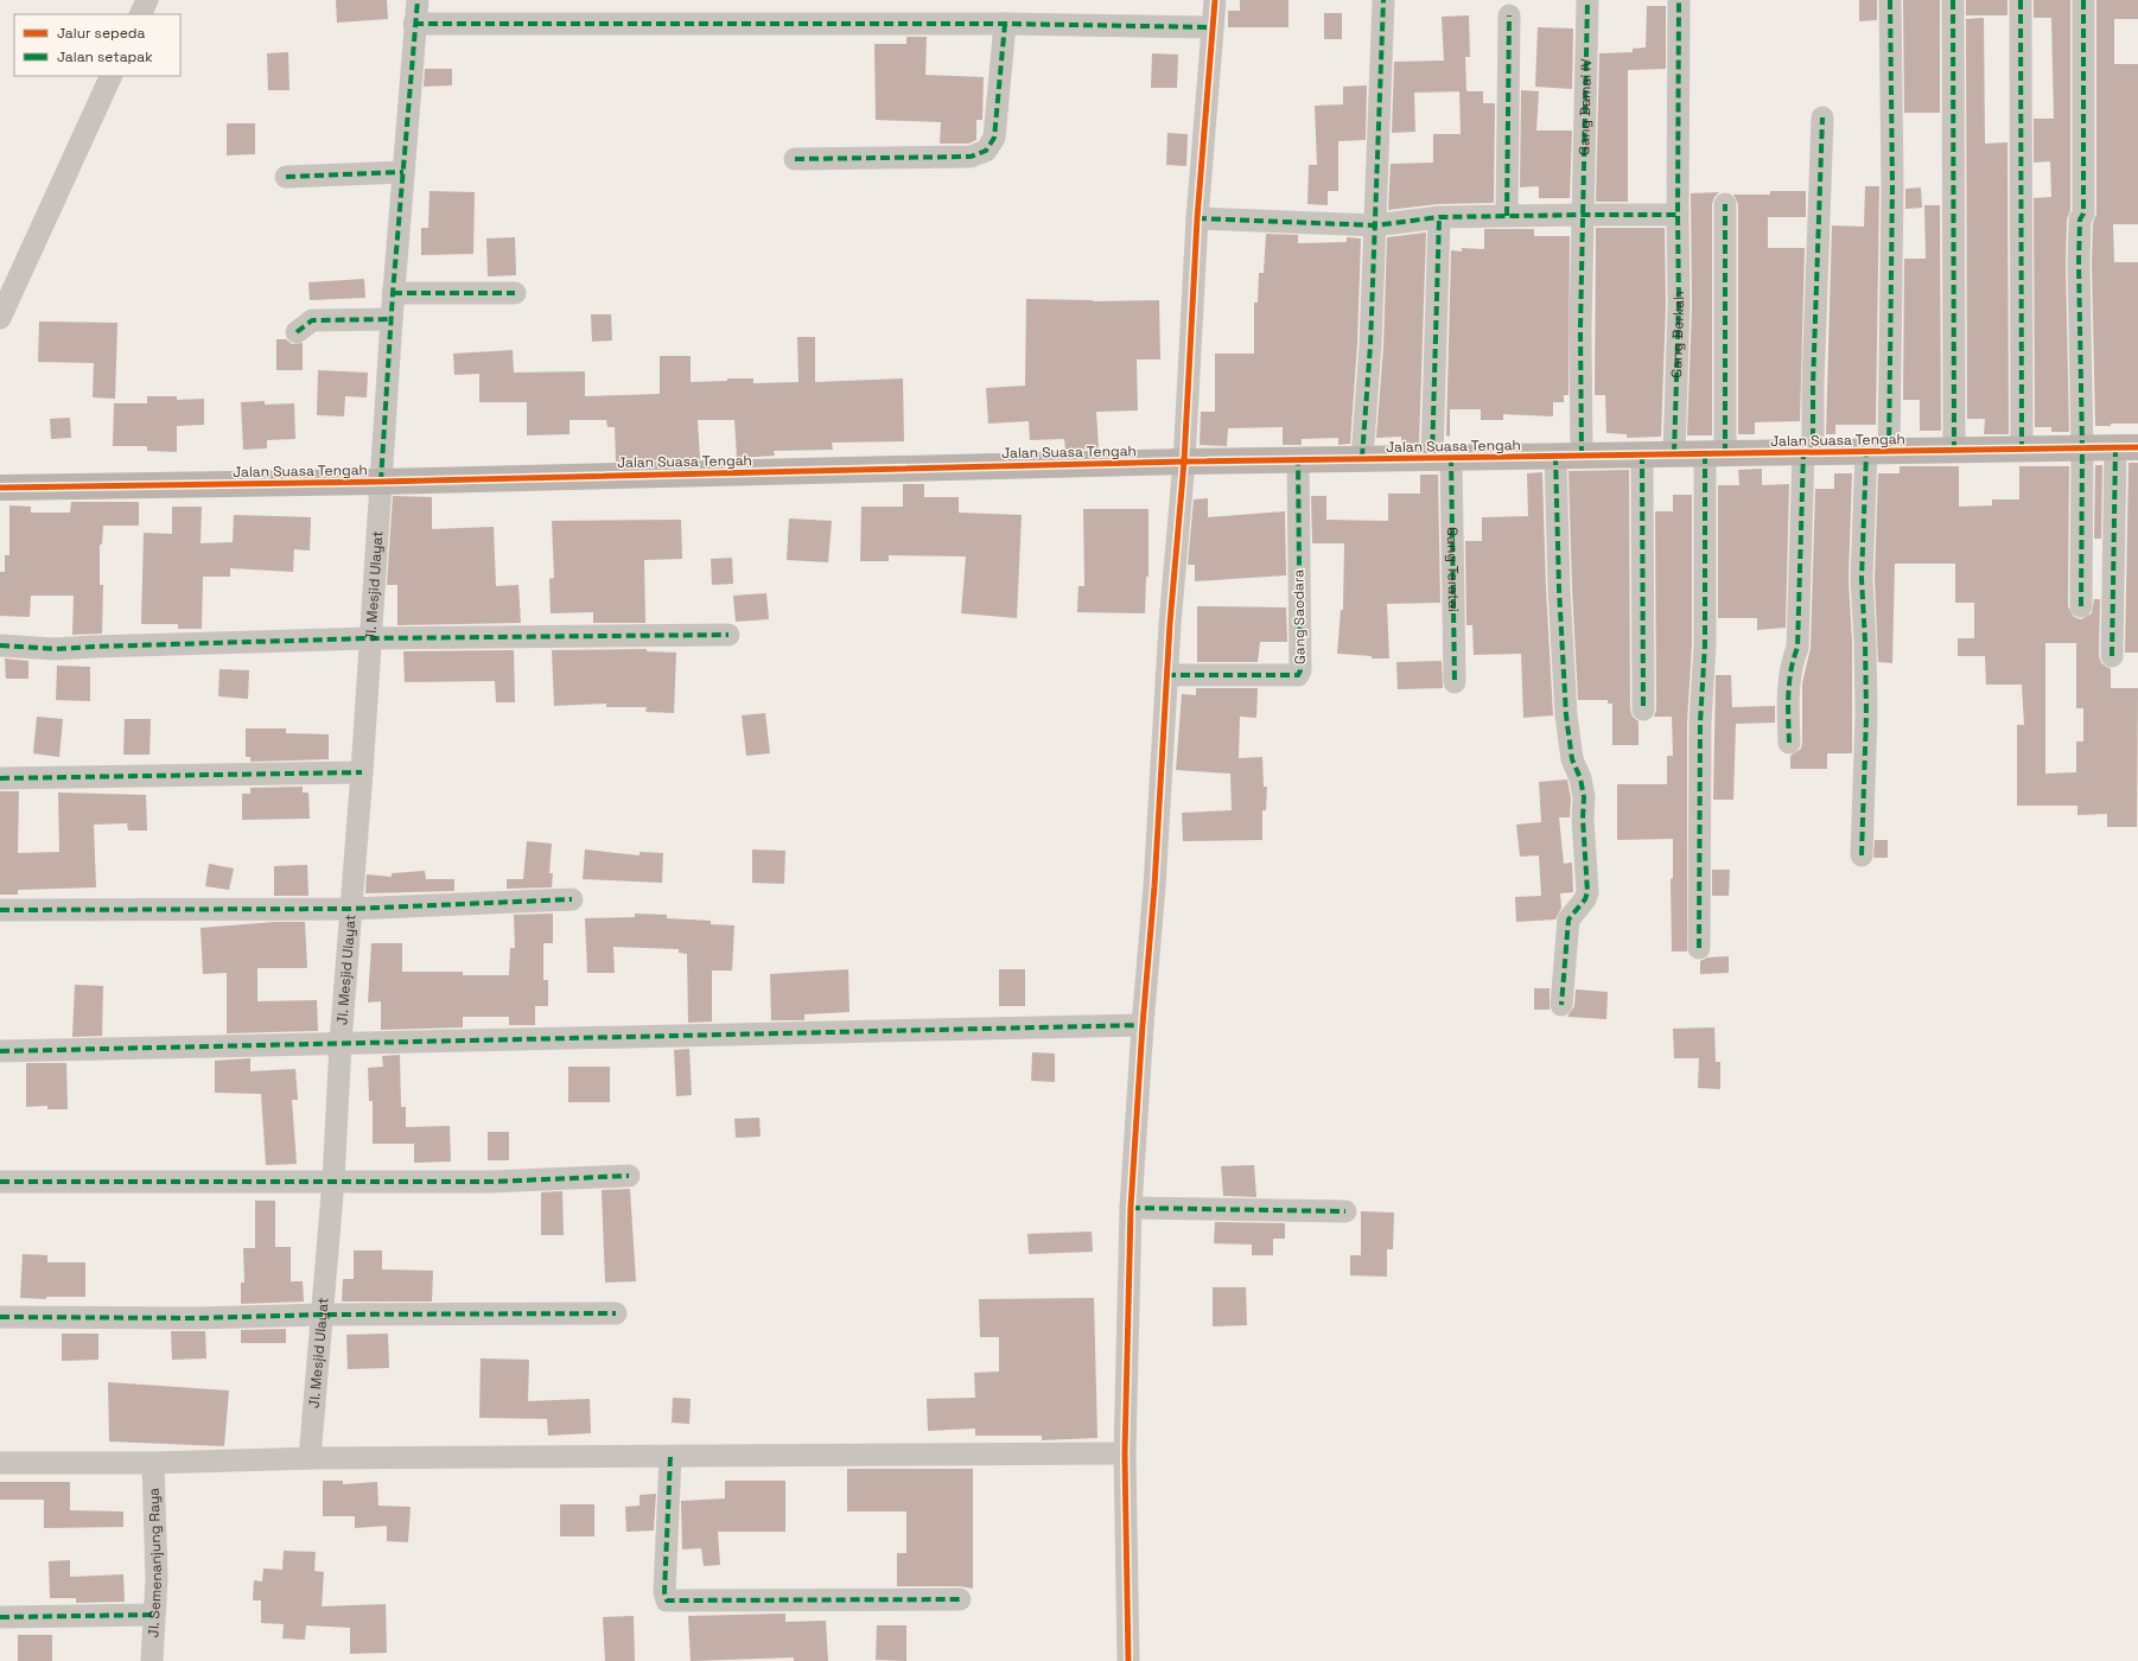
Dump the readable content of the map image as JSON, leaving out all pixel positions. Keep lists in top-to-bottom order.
{
  "streets": {
    "street": [
      "Gang Damai IV",
      "Gang Berkah",
      "Jalan Suasa Tengah",
      "Gang Teratai",
      "Jl. Mesjid Ulayat",
      "Gang Saodara",
      "Jl. Semenanjung Raya"
    ]
  },
  "crossings": [
    ["Gang Damai IV", "Jalan Suasa Tengah"],
    ["Gang Berkah", "Jalan Suasa Tengah"],
    ["Jalan Suasa Tengah", "Gang Teratai"],
    ["Jalan Suasa Tengah", "Jl. Mesjid Ulayat"],
    ["Jalan Suasa Tengah", "Gang Saodara"]
  ],
  "legend": ["Jalur sepeda", "Jalan setapak"]
}
